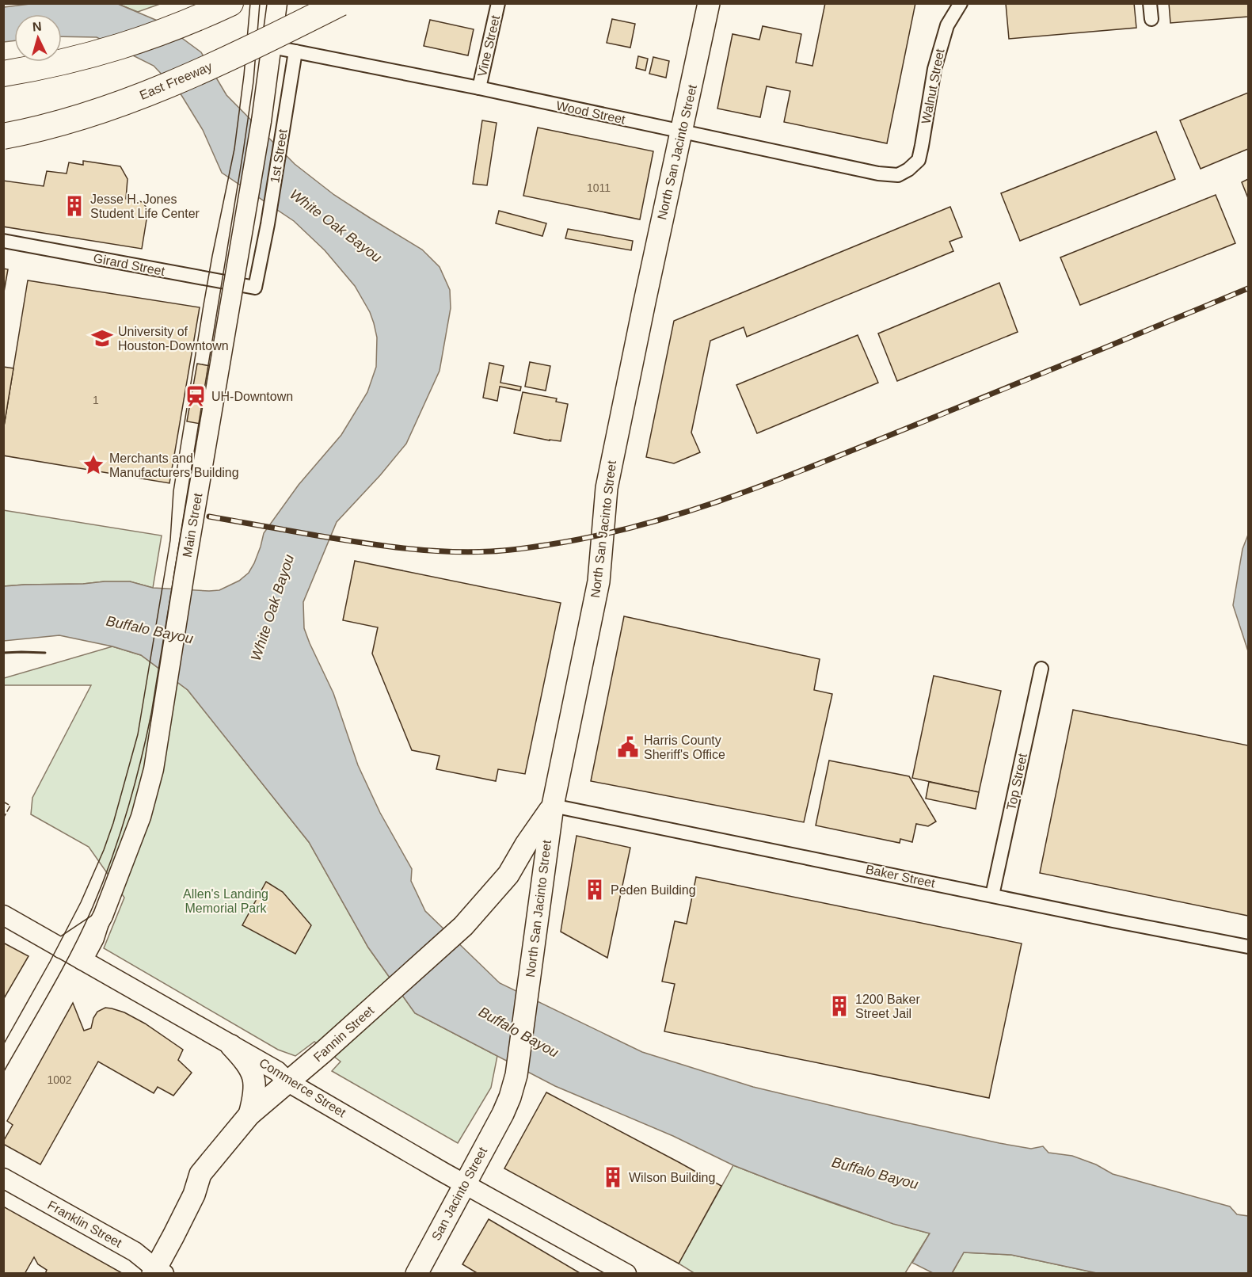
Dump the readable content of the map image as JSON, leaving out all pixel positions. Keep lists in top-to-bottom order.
{
  "streets": {
    "highway": ["East Freeway"],
    "main road": [
      "North San Jacinto Street",
      "Main Street",
      "Fannin Street",
      "Commerce Street",
      "San Jacinto Street",
      "Franklin Street"
    ],
    "street": [
      "Vine Street",
      "Walnut Street",
      "Wood Street",
      "1st Street",
      "Girard Street",
      "Top Street",
      "Baker Street"
    ]
  },
  "crossings": [
    ["Vine Street", "Wood Street"],
    ["Walnut Street", "Wood Street"],
    ["Wood Street", "North San Jacinto Street"],
    ["Wood Street", "1st Street"],
    ["Wood Street", "Main Street"],
    ["North San Jacinto Street", "Baker Street"],
    ["North San Jacinto Street", "Fannin Street"],
    ["North San Jacinto Street", "San Jacinto Street"],
    ["1st Street", "Girard Street"],
    ["Main Street", "Commerce Street"],
    ["Top Street", "Baker Street"],
    ["Baker Street", "Fannin Street"],
    ["Fannin Street", "Commerce Street"],
    ["Fannin Street", "Franklin Street"],
    ["Commerce Street", "San Jacinto Street"]
  ],
  "water": ["White Oak Bayou", "Buffalo Bayou"],
  "parks": ["Allen's Landing Memorial Park"],
  "places": {
    "building": [
      "Jesse H. Jones Student Life Center",
      "Peden Building",
      "1200 Baker Street Jail",
      "Wilson Building"
    ],
    "school or university": ["University of Houston-Downtown"],
    "station": ["UH-Downtown"],
    "place": ["Merchants and Manufacturers Building"],
    "public building": ["Harris County Sheriff's Office"]
  },
  "house_numbers": ["1011", "1", "1002"],
  "north": "top"
}
